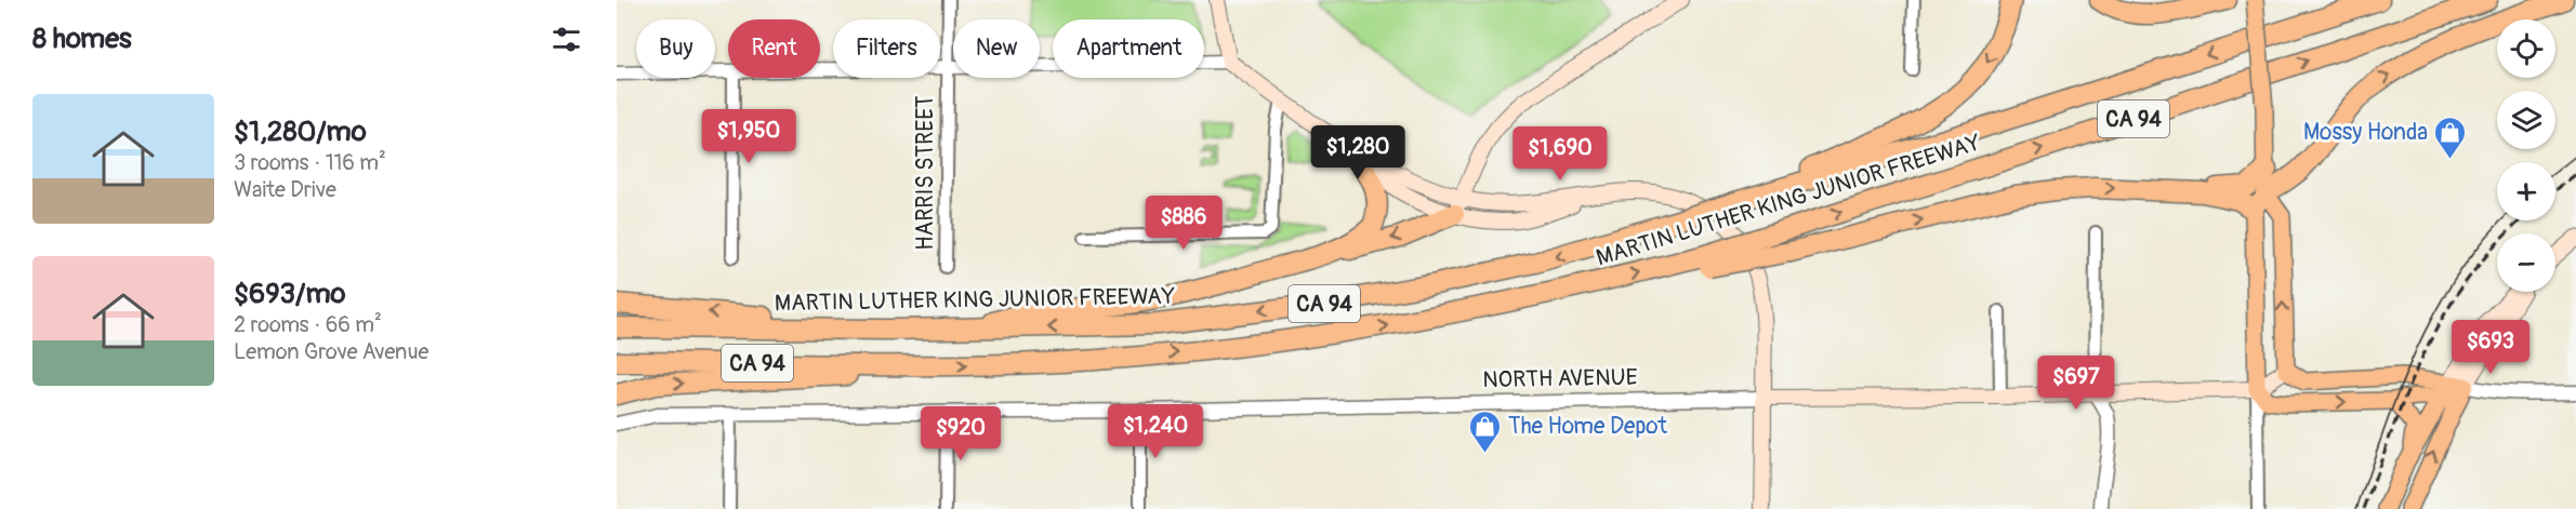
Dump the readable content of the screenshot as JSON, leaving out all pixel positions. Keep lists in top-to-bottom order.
{
  "streets": {
    "highway": ["CA 94", "MARTIN LUTHER KING JUNIOR FREEWAY"],
    "main road": ["NORTH AVENUE"],
    "street": ["HARRIS STREET"]
  },
  "places": {
    "shop": ["Mossy Honda", "The Home Depot"]
  },
  "page": {
    "heading": "8 homes",
    "map_buttons": ["+", "−"],
    "chip": [
      "Buy",
      "Rent",
      "Filters",
      "New",
      "Apartment"
    ],
    "list": [
      {
        "name": "$1,280/mo",
        "note": "3 rooms · 116 m² · Waite Drive"
      },
      {
        "name": "$693/mo",
        "note": "2 rooms · 66 m² · Lemon Grove Avenue"
      }
    ],
    "price": [
      "$1,950",
      "$1,280",
      "$1,690",
      "$886",
      "$693",
      "$697",
      "$1,240",
      "$920"
    ]
  }
}
